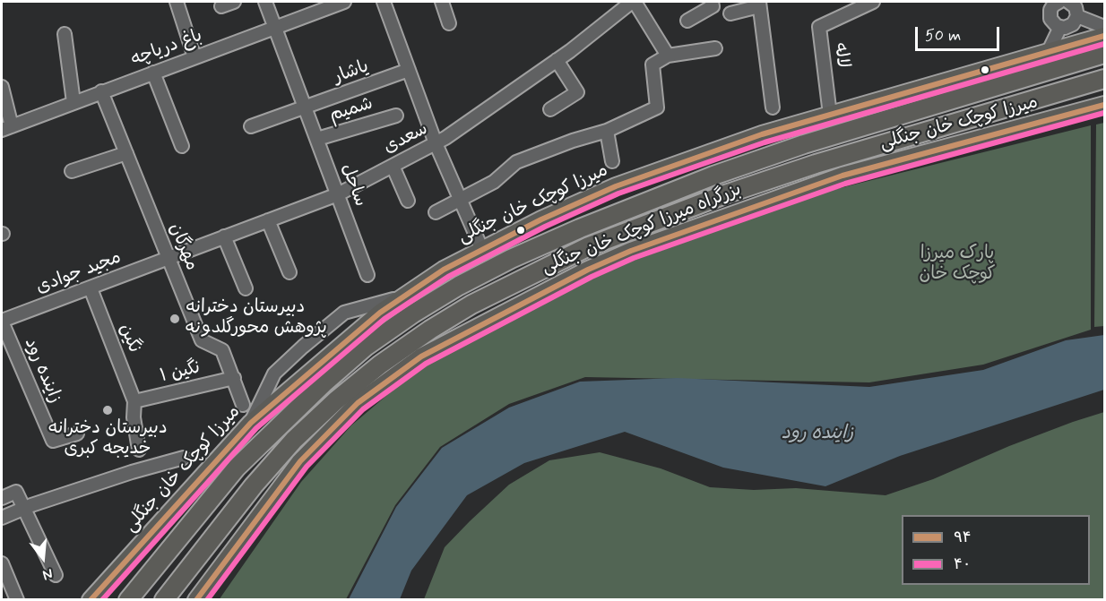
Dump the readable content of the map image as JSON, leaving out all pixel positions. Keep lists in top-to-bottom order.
{
  "streets": {
    "highway": ["بزرگراه میرزا کوچک خان جنگلی"],
    "main road": ["میرزا کوچک خان جنگلی"],
    "street": [
      "باغ دریاچه",
      "لاله",
      "یاشار",
      "شمیم",
      "سعدی",
      "ساحل",
      "مهرگان",
      "مجید جوادی",
      "نگین",
      "زاینده رود",
      "نگین ۱"
    ]
  },
  "crossings": [
    ["باغ دریاچه", "ساحل"],
    ["باغ دریاچه", "مهرگان"],
    ["لاله", "میرزا کوچک خان جنگلی"],
    ["یاشار", "ساحل"],
    ["شمیم", "ساحل"],
    ["سعدی", "ساحل"],
    ["سعدی", "مهرگان"],
    ["سعدی", "مجید جوادی"],
    ["مهرگان", "مجید جوادی"],
    ["مهرگان", "نگین ۱"],
    ["مجید جوادی", "نگین"],
    ["مجید جوادی", "زاینده رود"],
    ["نگین", "نگین ۱"]
  ],
  "water": ["زاینده رود"],
  "parks": ["پارک میرزا کوچک خان"],
  "places": ["دبیرستان دخترانه پژوهش محورگلدونه", "دبیرستان دخترانه خدیجه کبری"],
  "lines": ["transit line ۹۴", "transit line ۴۰"],
  "legend": ["۹۴", "۴۰"],
  "scale_bar": "50 m",
  "north": "bottom"
}
